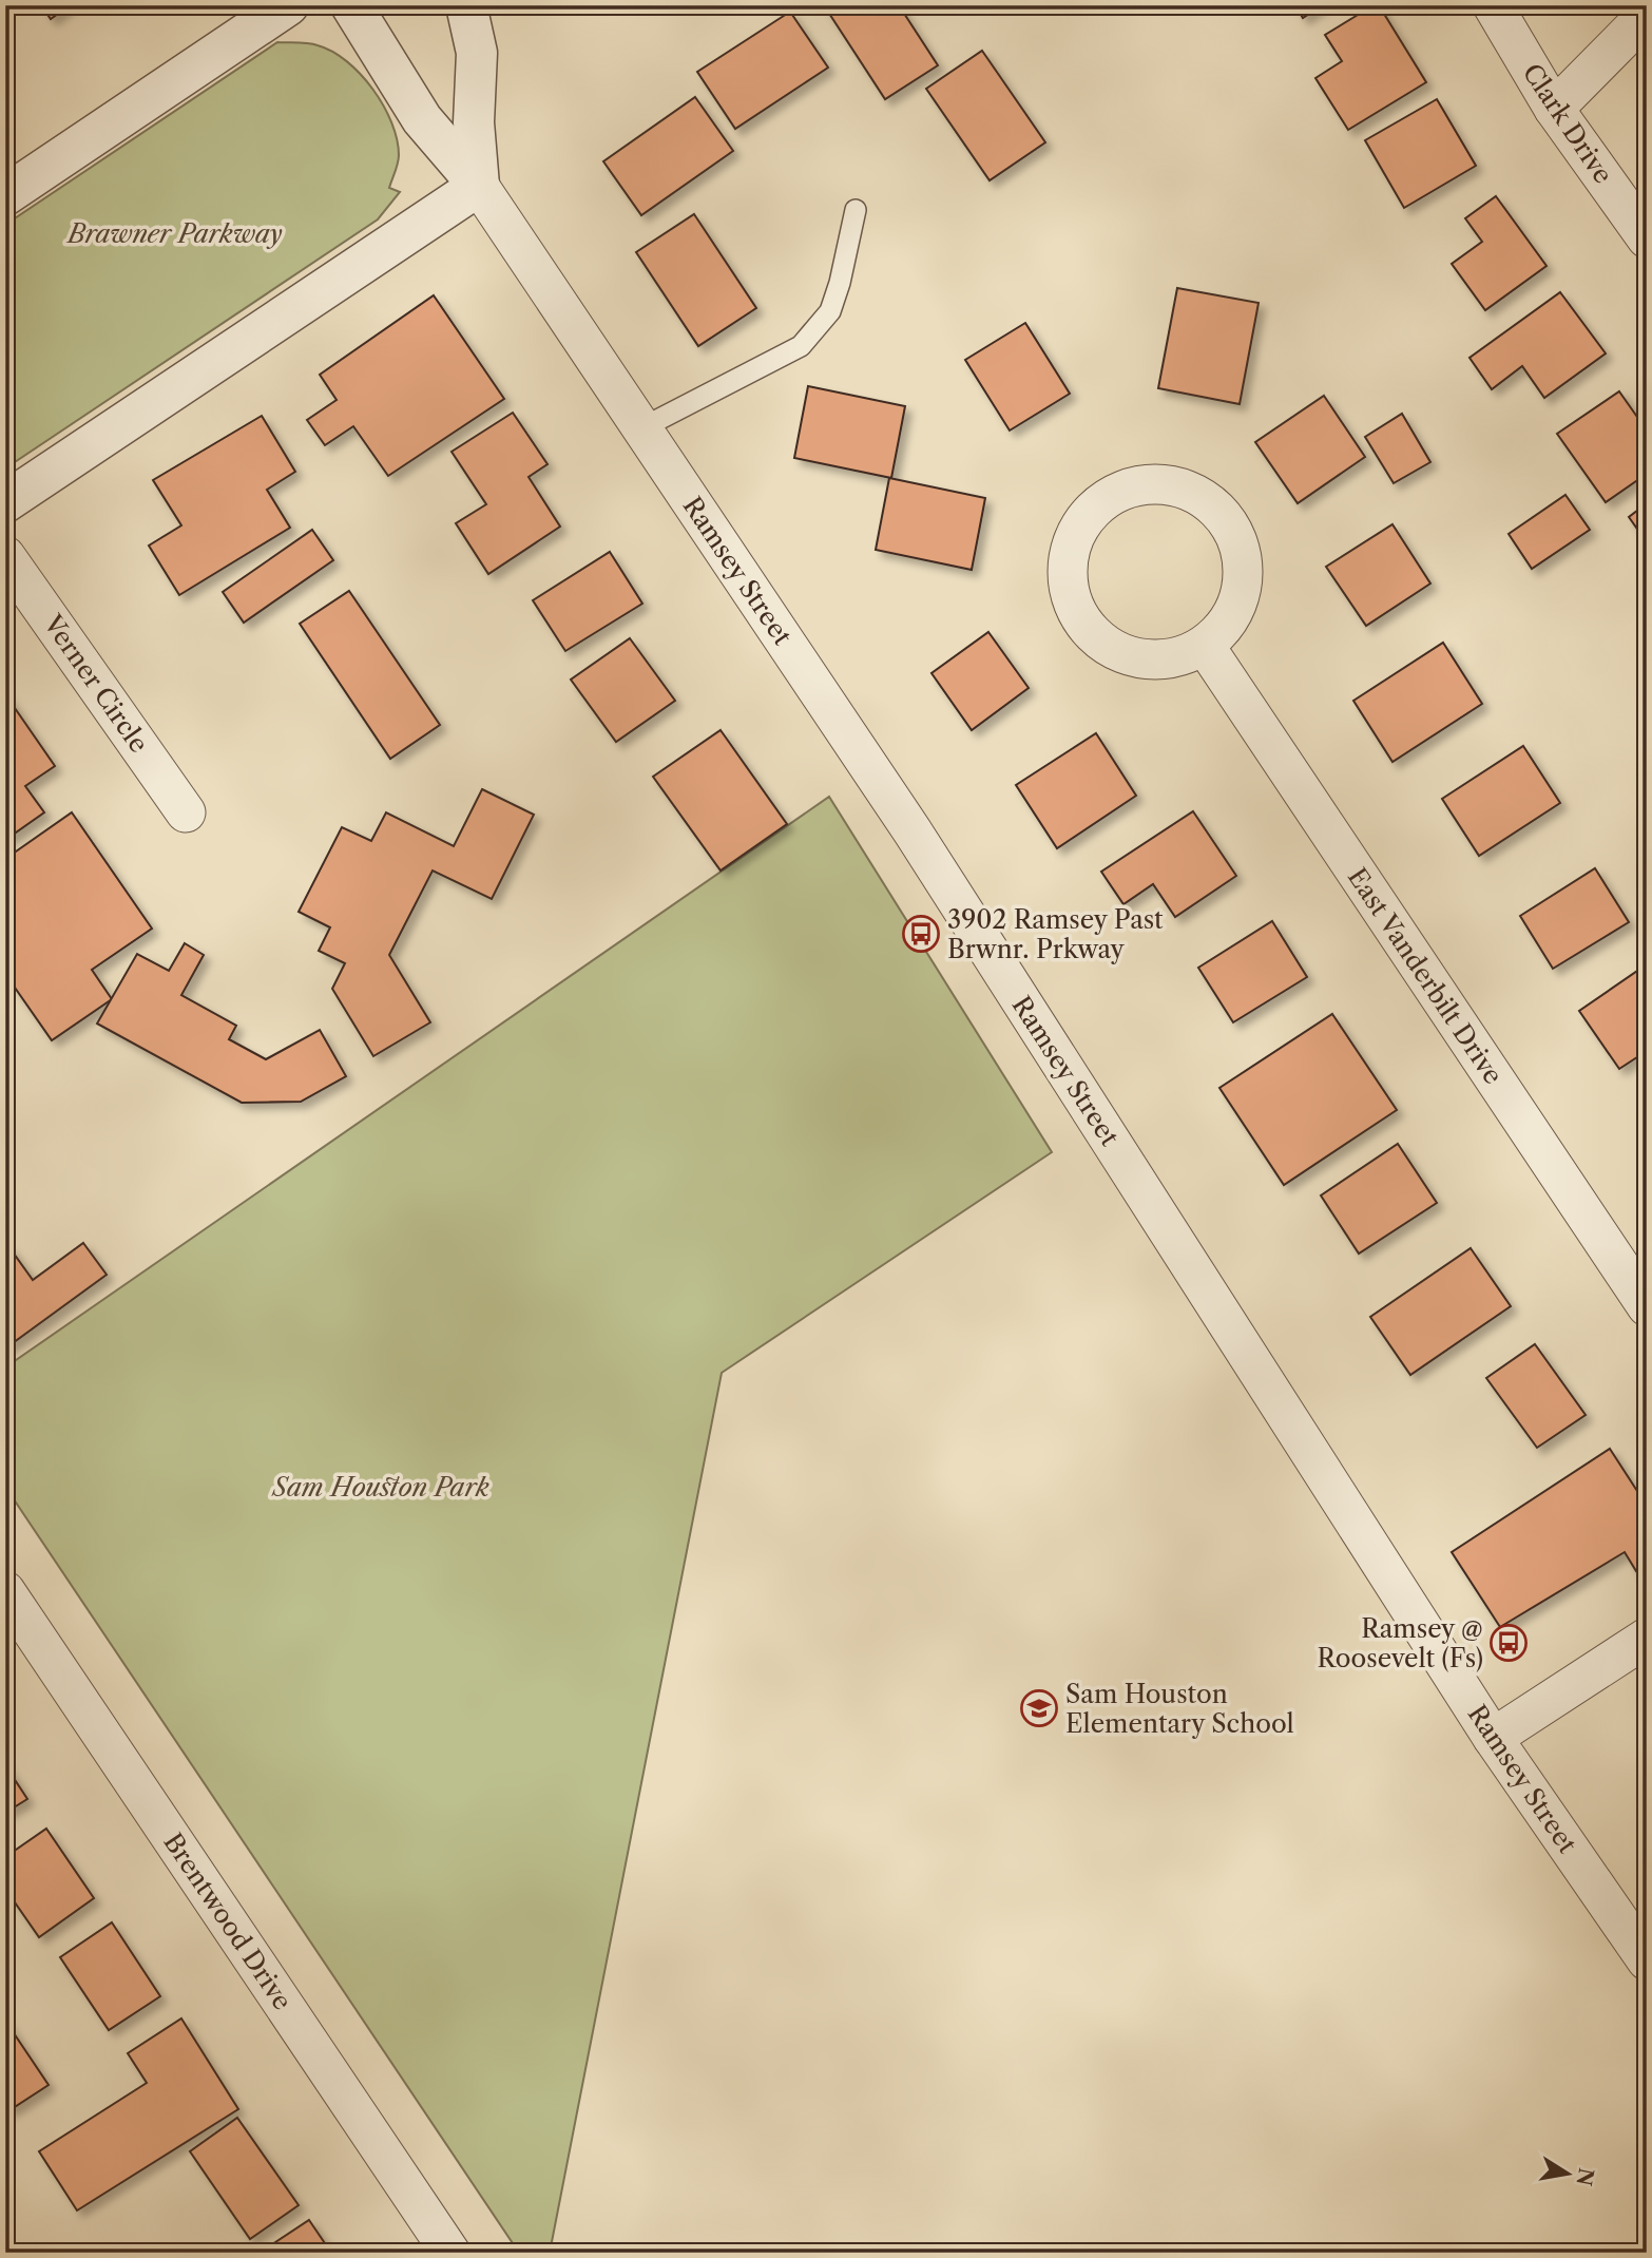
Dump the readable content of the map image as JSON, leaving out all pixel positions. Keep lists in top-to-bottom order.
{
  "streets": {
    "street": [
      "Clark Drive",
      "Ramsey Street",
      "Verner Circle",
      "East Vanderbilt Drive",
      "Brentwood Drive"
    ]
  },
  "parks": ["Brawner Parkway", "Sam Houston Park"],
  "places": {
    "bus stop": ["3902 Ramsey Past Brwnr. Prkway", "Ramsey @ Roosevelt (Fs)"],
    "school or university": ["Sam Houston Elementary School"]
  },
  "north": "right"
}
